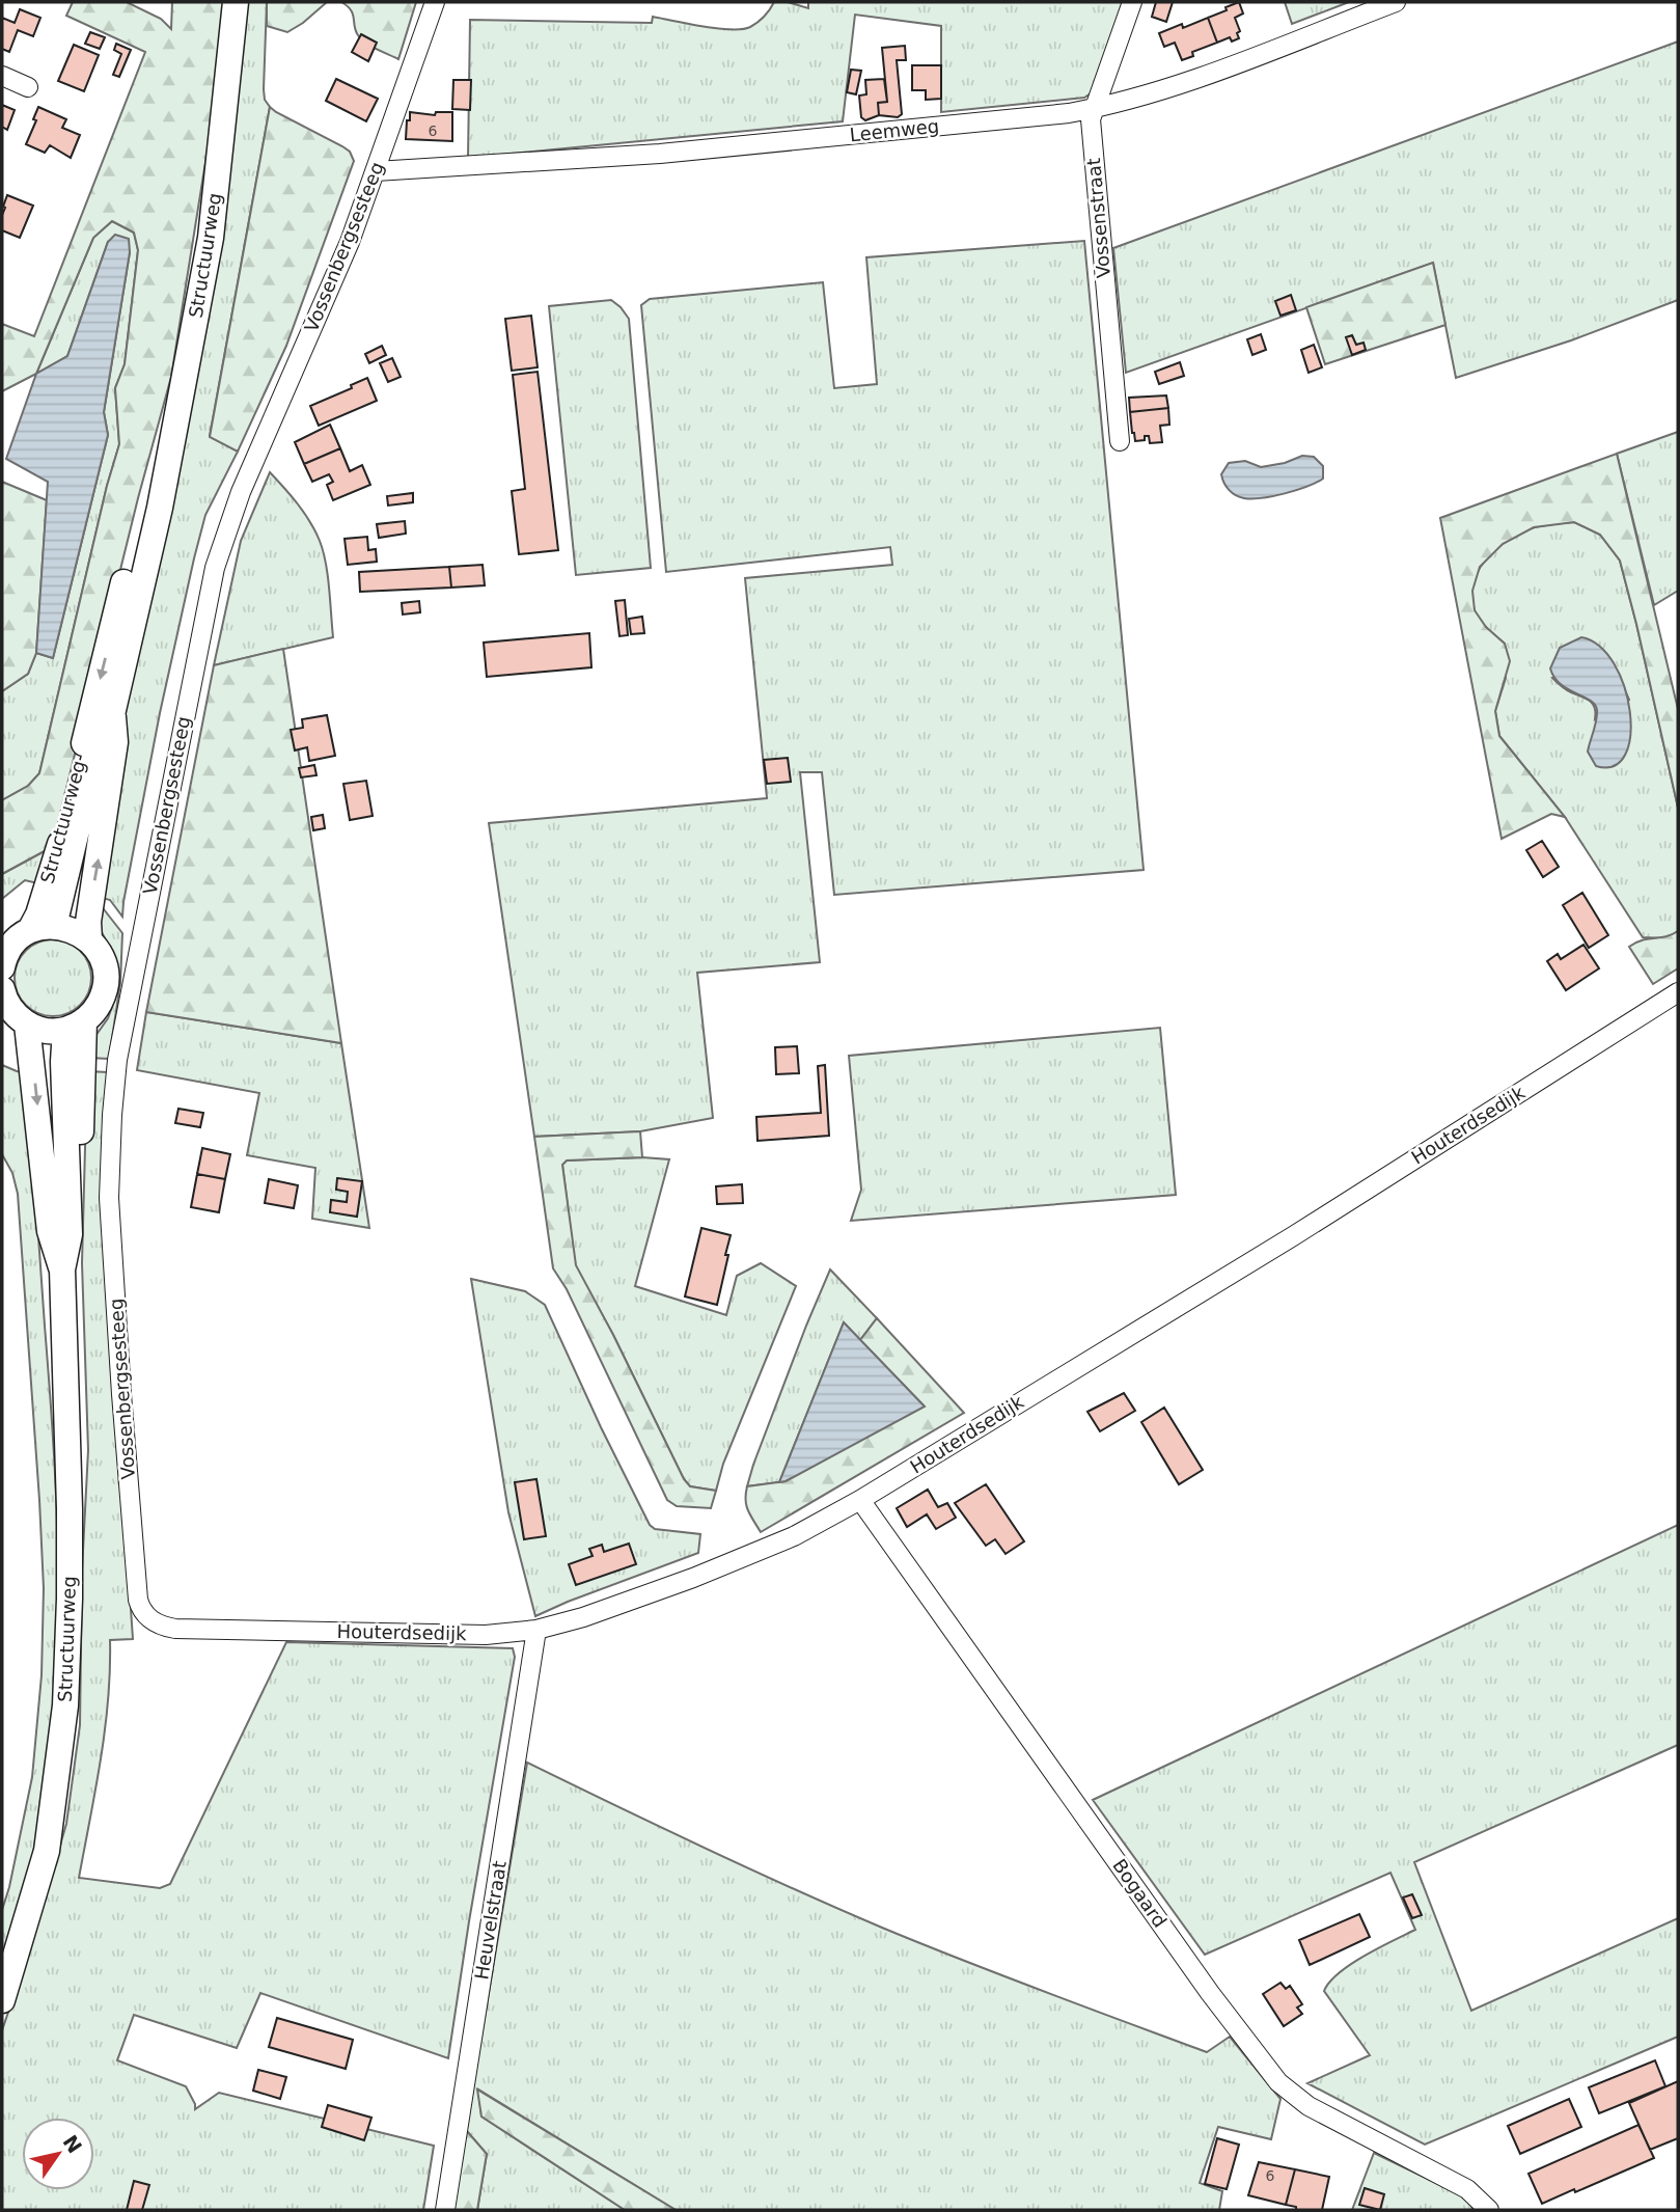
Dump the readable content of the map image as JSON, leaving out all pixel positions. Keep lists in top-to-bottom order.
{
  "streets": {
    "main road": ["Structuurweg"],
    "street": [
      "Leemweg",
      "Vossenstraat",
      "Vossenbergsesteeg",
      "Houterdsedijk",
      "Bogaard",
      "Heuvelstraat"
    ]
  },
  "crossings": [
    ["Leemweg", "Vossenstraat"],
    ["Leemweg", "Vossenbergsesteeg"],
    ["Vossenbergsesteeg", "Houterdsedijk"],
    ["Houterdsedijk", "Bogaard"],
    ["Houterdsedijk", "Heuvelstraat"]
  ],
  "house_numbers": ["6", "6"],
  "north": "top right"
}
